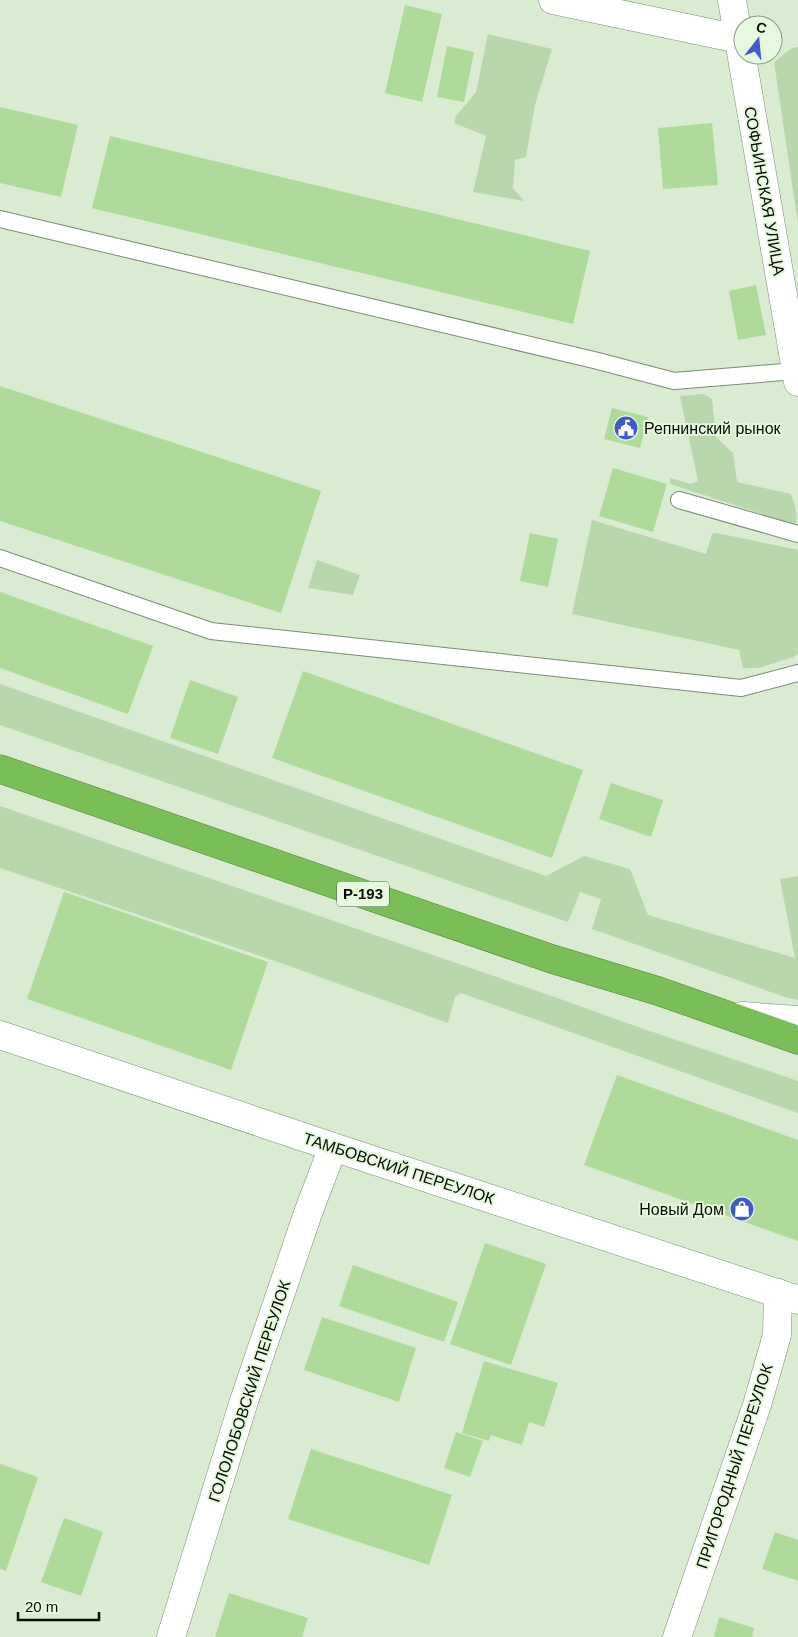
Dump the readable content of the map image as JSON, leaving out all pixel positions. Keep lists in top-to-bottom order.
{
  "streets": {
    "highway": ["Р-193"],
    "street": [
      "СОФЬИНСКАЯ УЛИЦА",
      "ТАМБОВСКИЙ ПЕРЕУЛОК",
      "ГОЛОЛОБОВСКИЙ ПЕРЕУЛОК",
      "ПРИГОРОДНЫЙ ПЕРЕУЛОК"
    ]
  },
  "crossings": [
    ["ТАМБОВСКИЙ ПЕРЕУЛОК", "ГОЛОЛОБОВСКИЙ ПЕРЕУЛОК"],
    ["ТАМБОВСКИЙ ПЕРЕУЛОК", "ПРИГОРОДНЫЙ ПЕРЕУЛОК"]
  ],
  "places": {
    "public building": ["Репнинский рынок"],
    "shop": ["Новый Дом"]
  },
  "scale_bar": "20 m",
  "north": "top"
}
